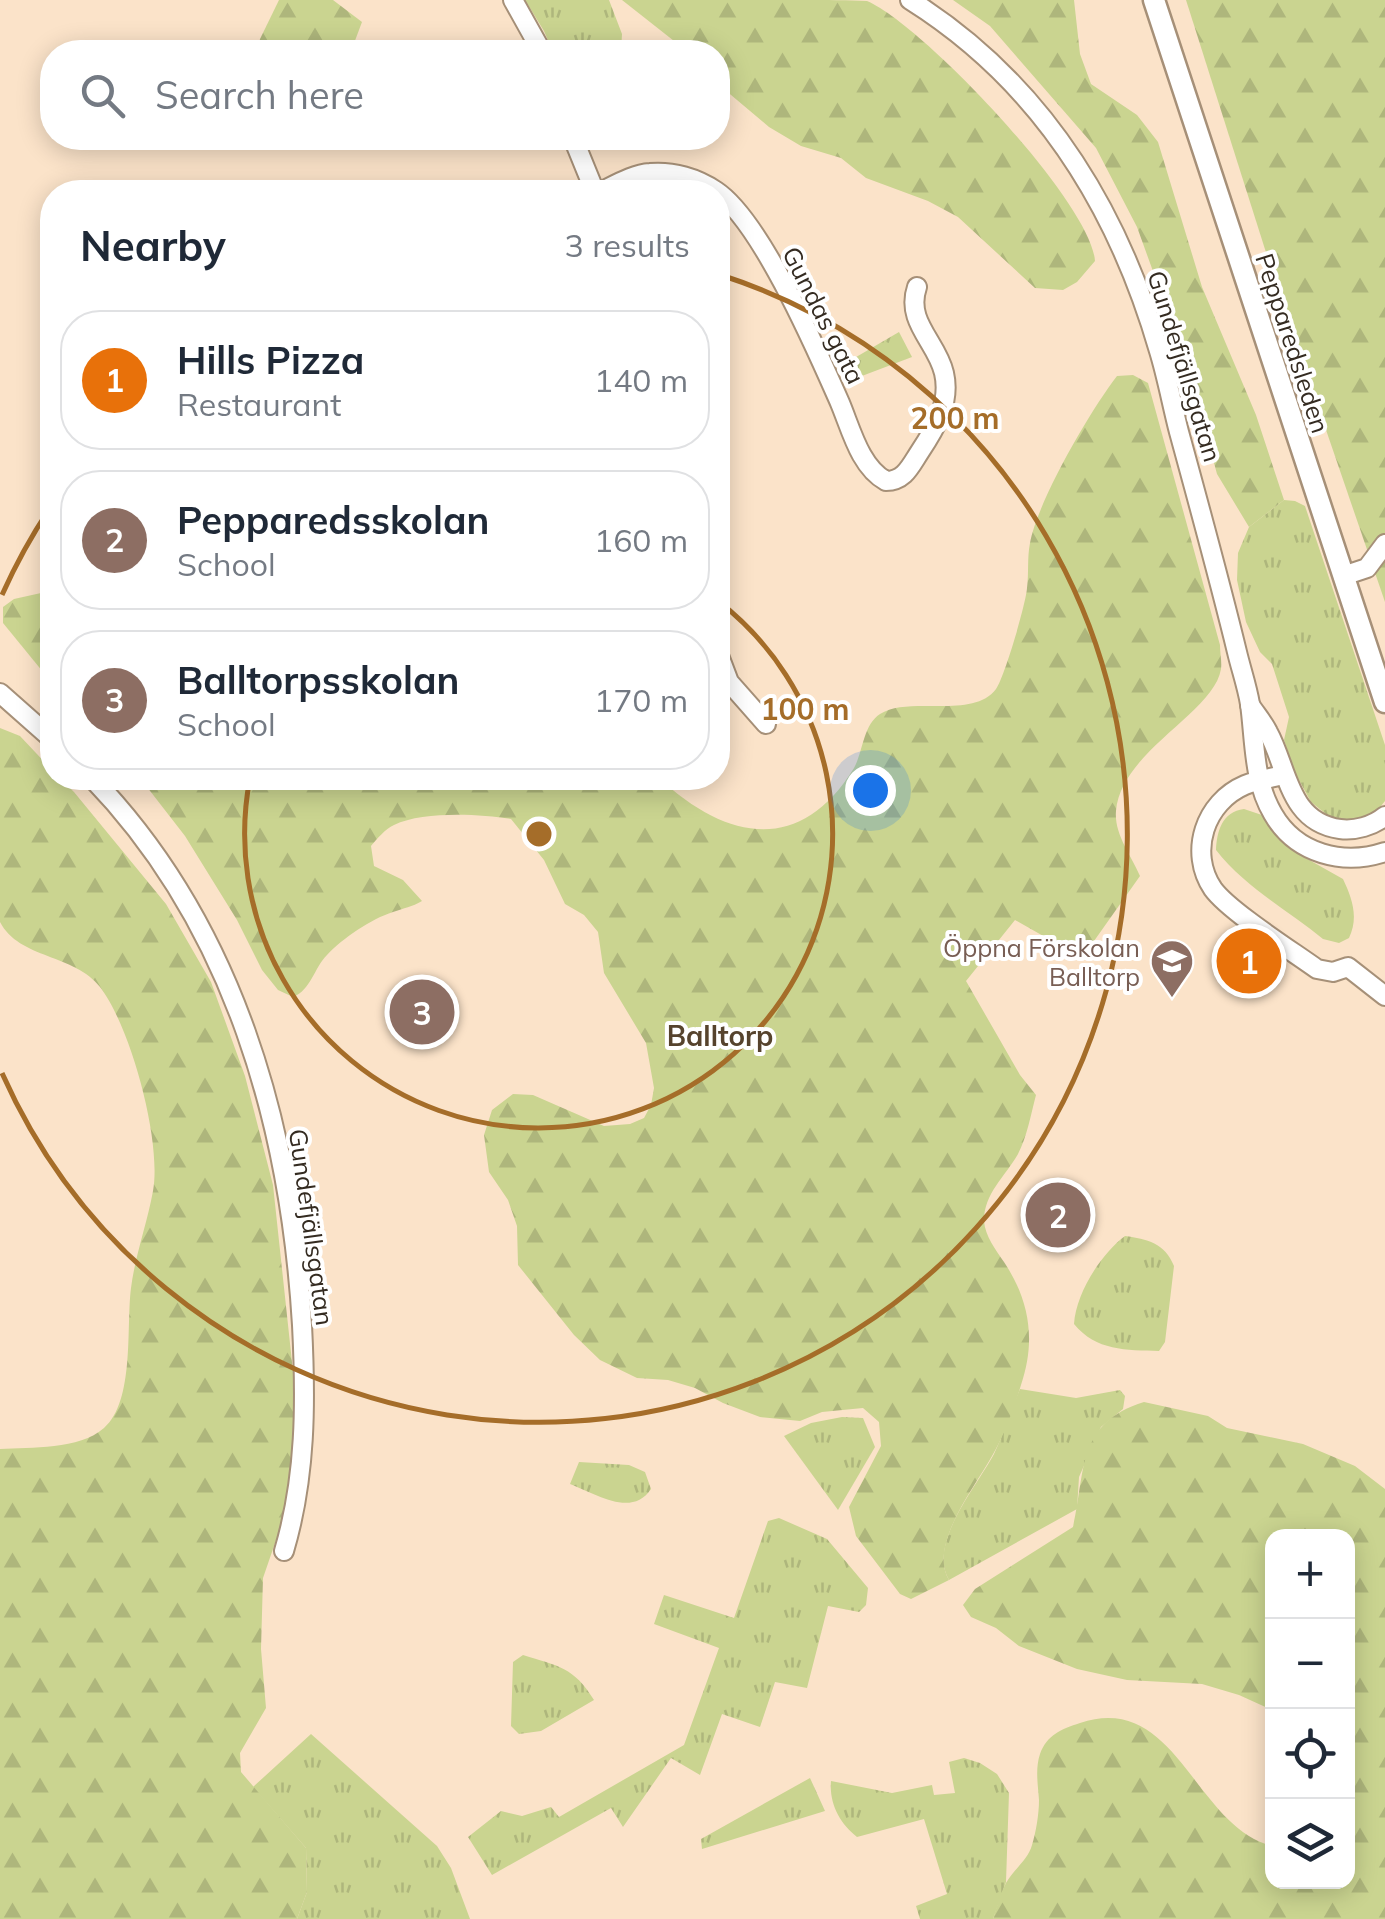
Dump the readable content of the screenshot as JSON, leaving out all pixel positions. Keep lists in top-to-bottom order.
{
  "streets": {
    "street": ["Gundas gata", "Pepparedsleden", "Gundefjällsgatan"]
  },
  "districts": ["Balltorp"],
  "places": {
    "school or university": ["Öppna Förskolan Balltorp"]
  },
  "page": {
    "search": "Search here",
    "heading": ["Nearby", "3 results"],
    "list": [
      {
        "mark": "1",
        "name": "Hills Pizza",
        "note": "Restaurant",
        "value": "140 m"
      },
      {
        "mark": "2",
        "name": "Pepparedsskolan",
        "note": "School",
        "value": "160 m"
      },
      {
        "mark": "3",
        "name": "Balltorpsskolan",
        "note": "School",
        "value": "170 m"
      }
    ],
    "pins": ["1", "3", "2"],
    "map_buttons": ["+", "−"]
  },
  "rings": ["200 m", "100 m"]
}
